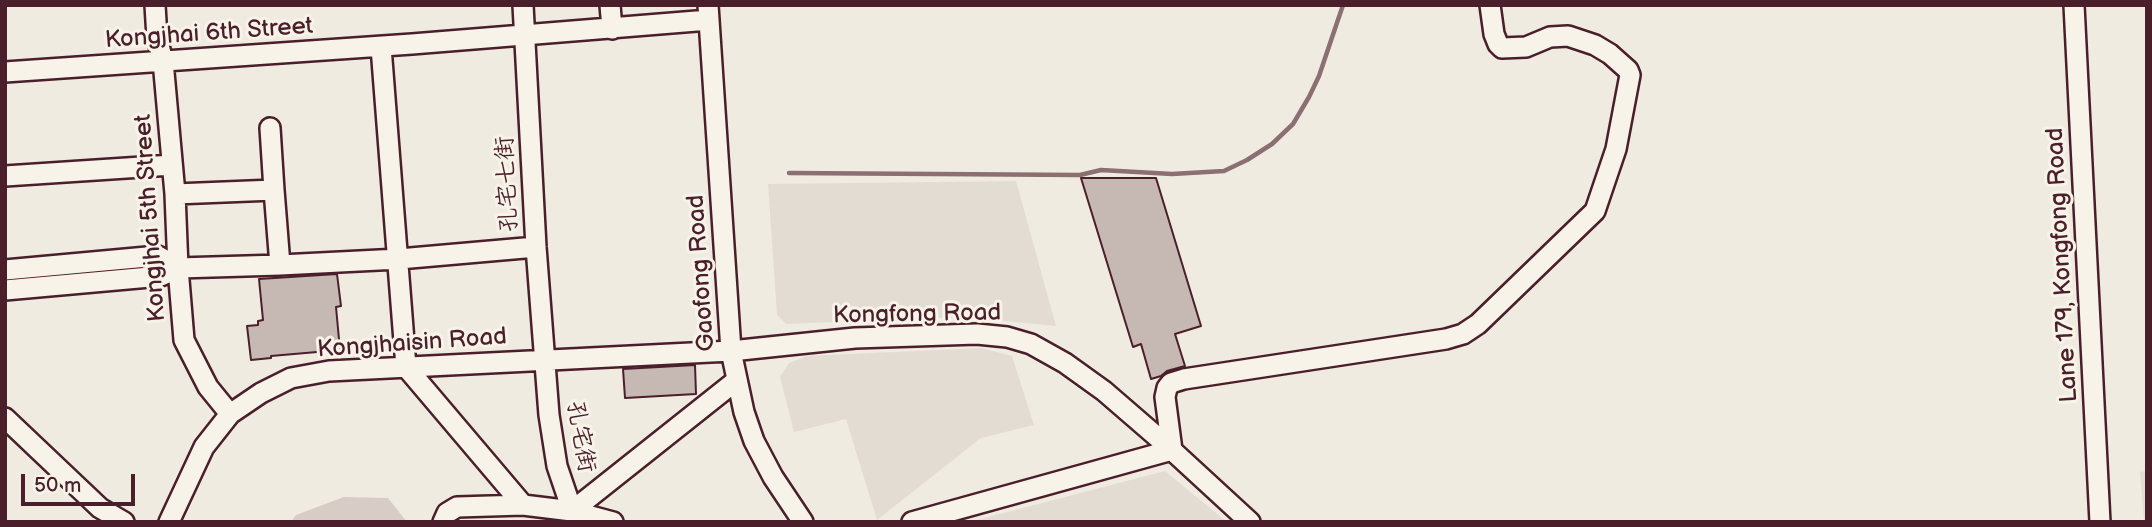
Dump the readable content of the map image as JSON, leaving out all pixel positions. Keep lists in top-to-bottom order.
{
  "streets": {
    "street": [
      "Kongjhai 6th Street",
      "孔宅七街",
      "Kongjhai 5th Street",
      "Lane 179, Kongfong Road",
      "Gaofong Road",
      "Kongfong Road",
      "Kongjhaisin Road",
      "孔宅街"
    ]
  },
  "crossings": [
    ["Kongjhai 6th Street", "孔宅七街"],
    ["Kongjhai 6th Street", "Kongjhai 5th Street"],
    ["Kongjhai 6th Street", "Gaofong Road"],
    ["孔宅七街", "Kongjhaisin Road"],
    ["孔宅七街", "孔宅街"],
    ["Kongjhai 5th Street", "Kongjhaisin Road"],
    ["Gaofong Road", "Kongfong Road"],
    ["Gaofong Road", "Kongjhaisin Road"],
    ["Kongfong Road", "Kongjhaisin Road"],
    ["Kongjhaisin Road", "孔宅街"]
  ],
  "scale_bar": "50 m"
}
